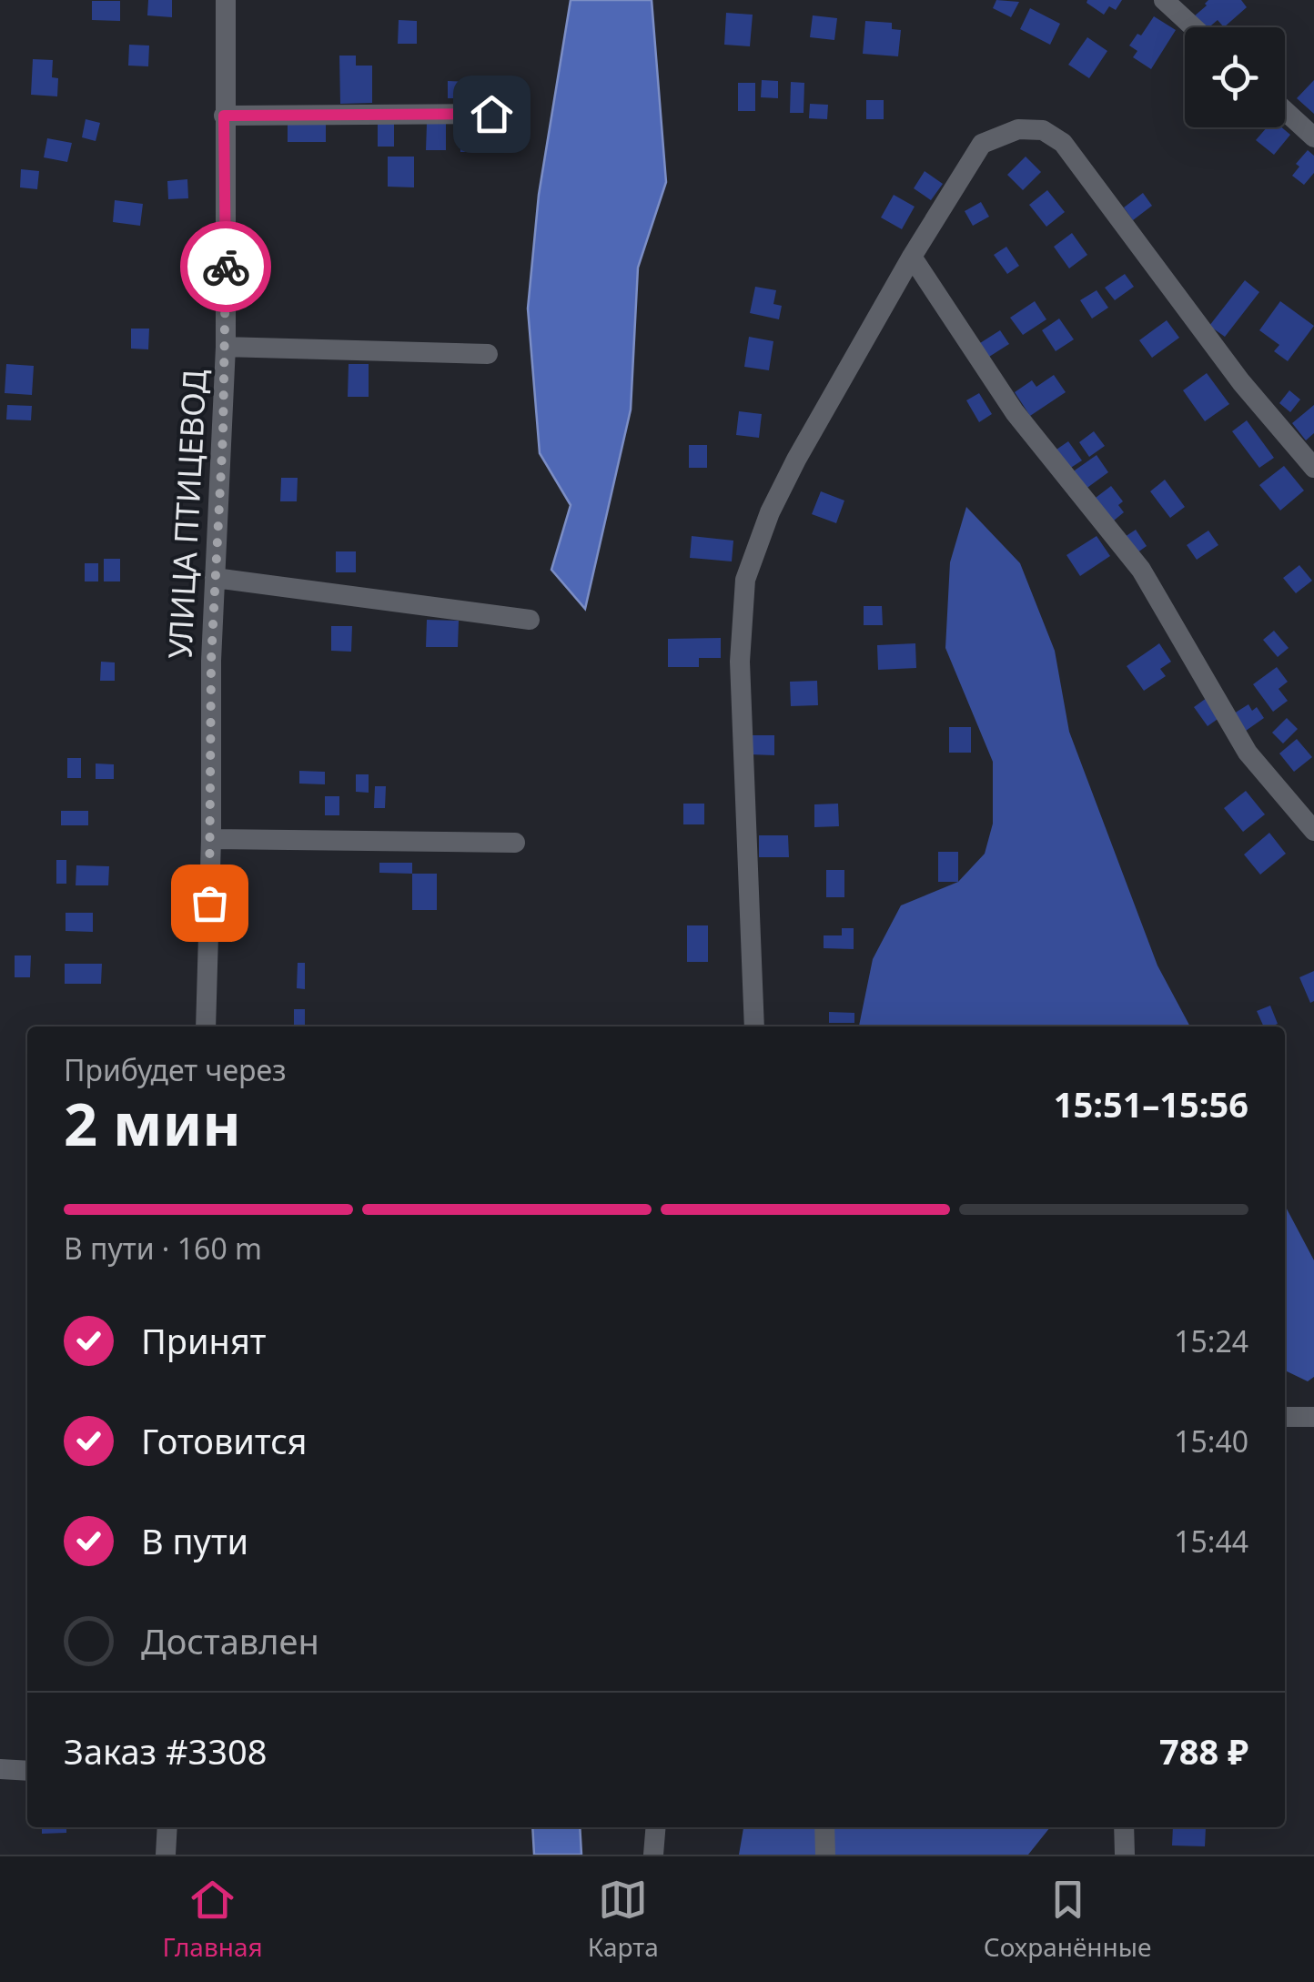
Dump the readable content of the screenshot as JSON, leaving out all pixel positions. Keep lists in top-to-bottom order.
{
  "streets": {
    "street": ["УЛИЦА ПТИЦЕВОД"]
  },
  "page": {
    "heading": ["2 мин", "Прибудет через", "15:51–15:56"],
    "panel": ["Заказ #3308", "788 ₽"],
    "bar": "В пути · 160 m",
    "list": [
      ["Принят", "15:24"],
      ["Готовится", "15:40"],
      ["В пути", "15:44"],
      "Доставлен"
    ],
    "tabs": ["Главная", "Карта", "Сохранённые"]
  }
}
